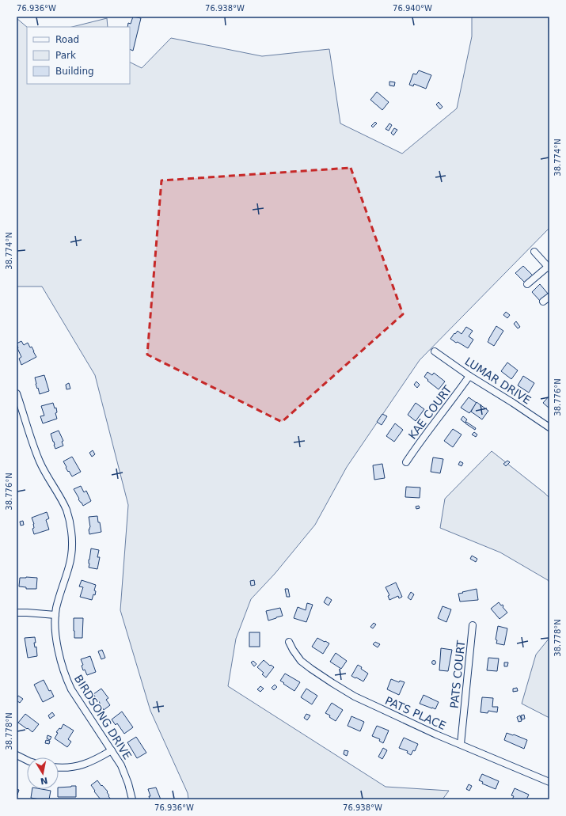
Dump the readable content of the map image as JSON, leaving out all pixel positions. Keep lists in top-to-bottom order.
{
  "streets": {
    "street": [
      "LUMAR DRIVE",
      "KAE COURT",
      "PATS COURT",
      "PATS PLACE",
      "BIRDSONG DRIVE"
    ]
  },
  "crossings": [
    ["LUMAR DRIVE", "KAE COURT"],
    ["PATS COURT", "PATS PLACE"]
  ],
  "legend": ["Road", "Park", "Building"],
  "north": "bottom",
  "coordinates": [
    "76.936°W",
    "76.938°W",
    "76.940°W",
    "38.774°N",
    "38.776°N",
    "38.778°N"
  ]
}
